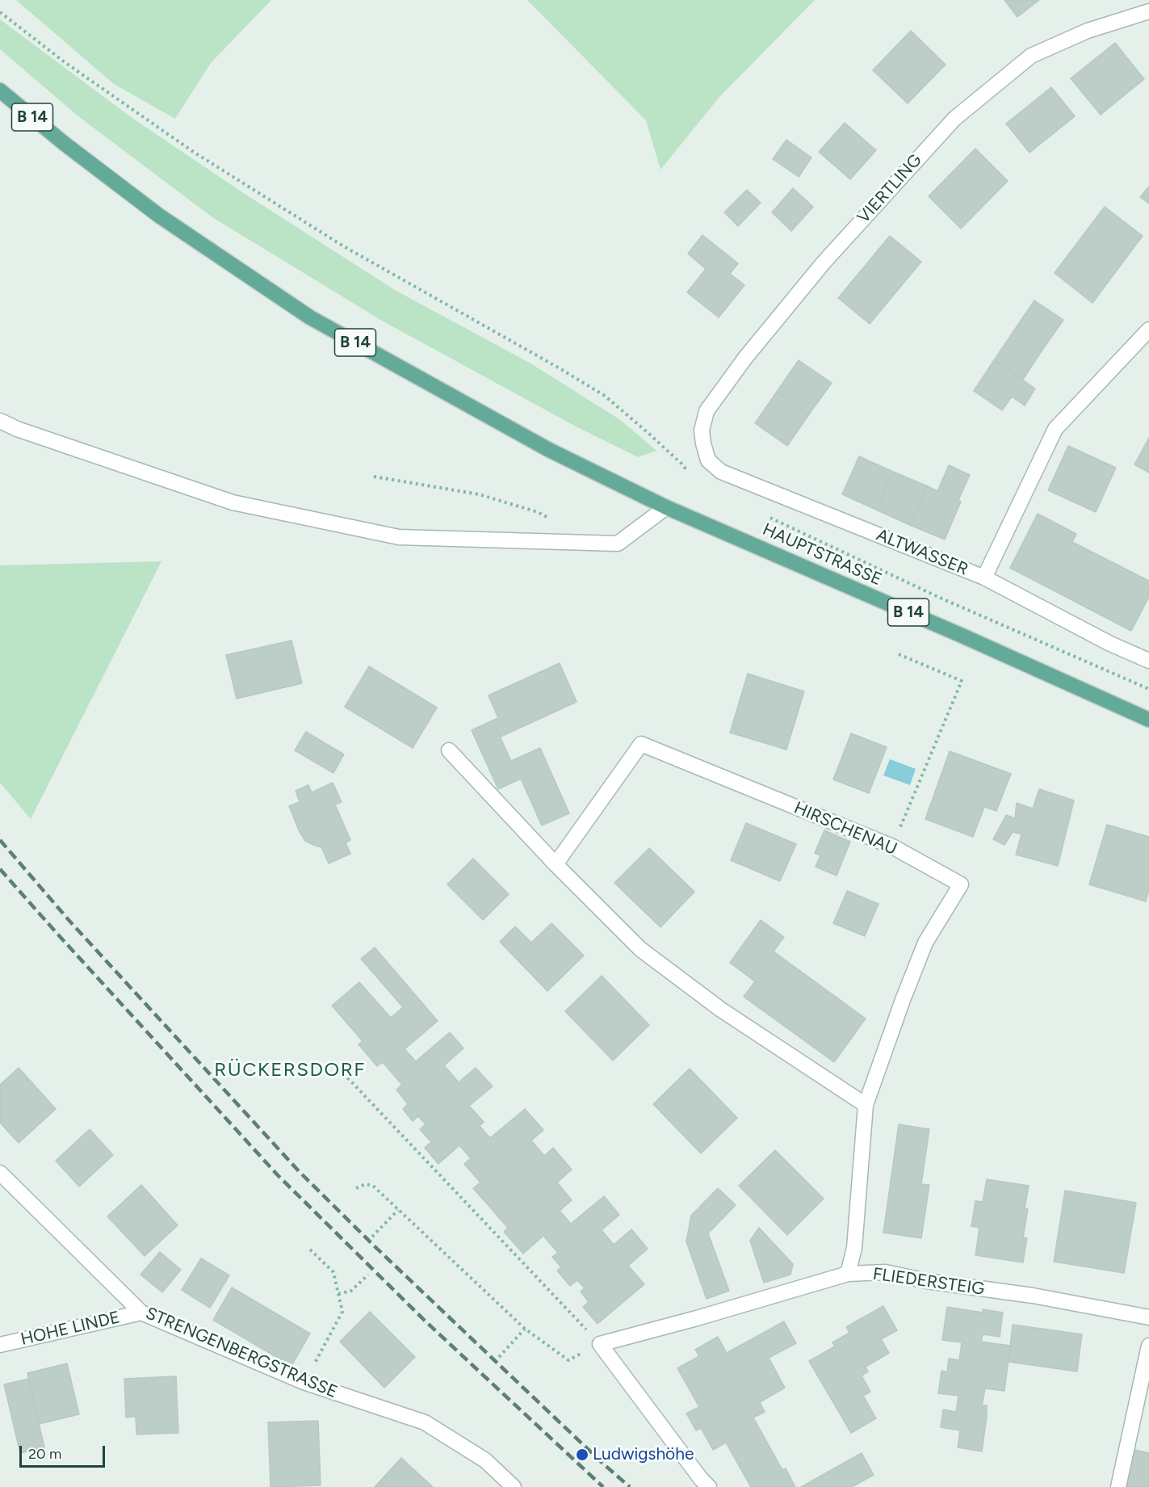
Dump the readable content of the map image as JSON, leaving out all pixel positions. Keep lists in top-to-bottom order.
{
  "streets": {
    "main road": ["B 14", "HAUPTSTRASSE"],
    "street": [
      "VIERTLING",
      "ALTWASSER",
      "HIRSCHENAU",
      "FLIEDERSTEIG",
      "HOHE LINDE",
      "STRENGENBERGSTRASSE"
    ]
  },
  "crossings": [
    ["B 14", "HAUPTSTRASSE"],
    ["VIERTLING", "ALTWASSER"],
    ["HIRSCHENAU", "FLIEDERSTEIG"],
    ["HOHE LINDE", "STRENGENBERGSTRASSE"]
  ],
  "districts": ["RÜCKERSDORF"],
  "places": ["Ludwigshöhe"],
  "scale_bar": "20 m"
}
